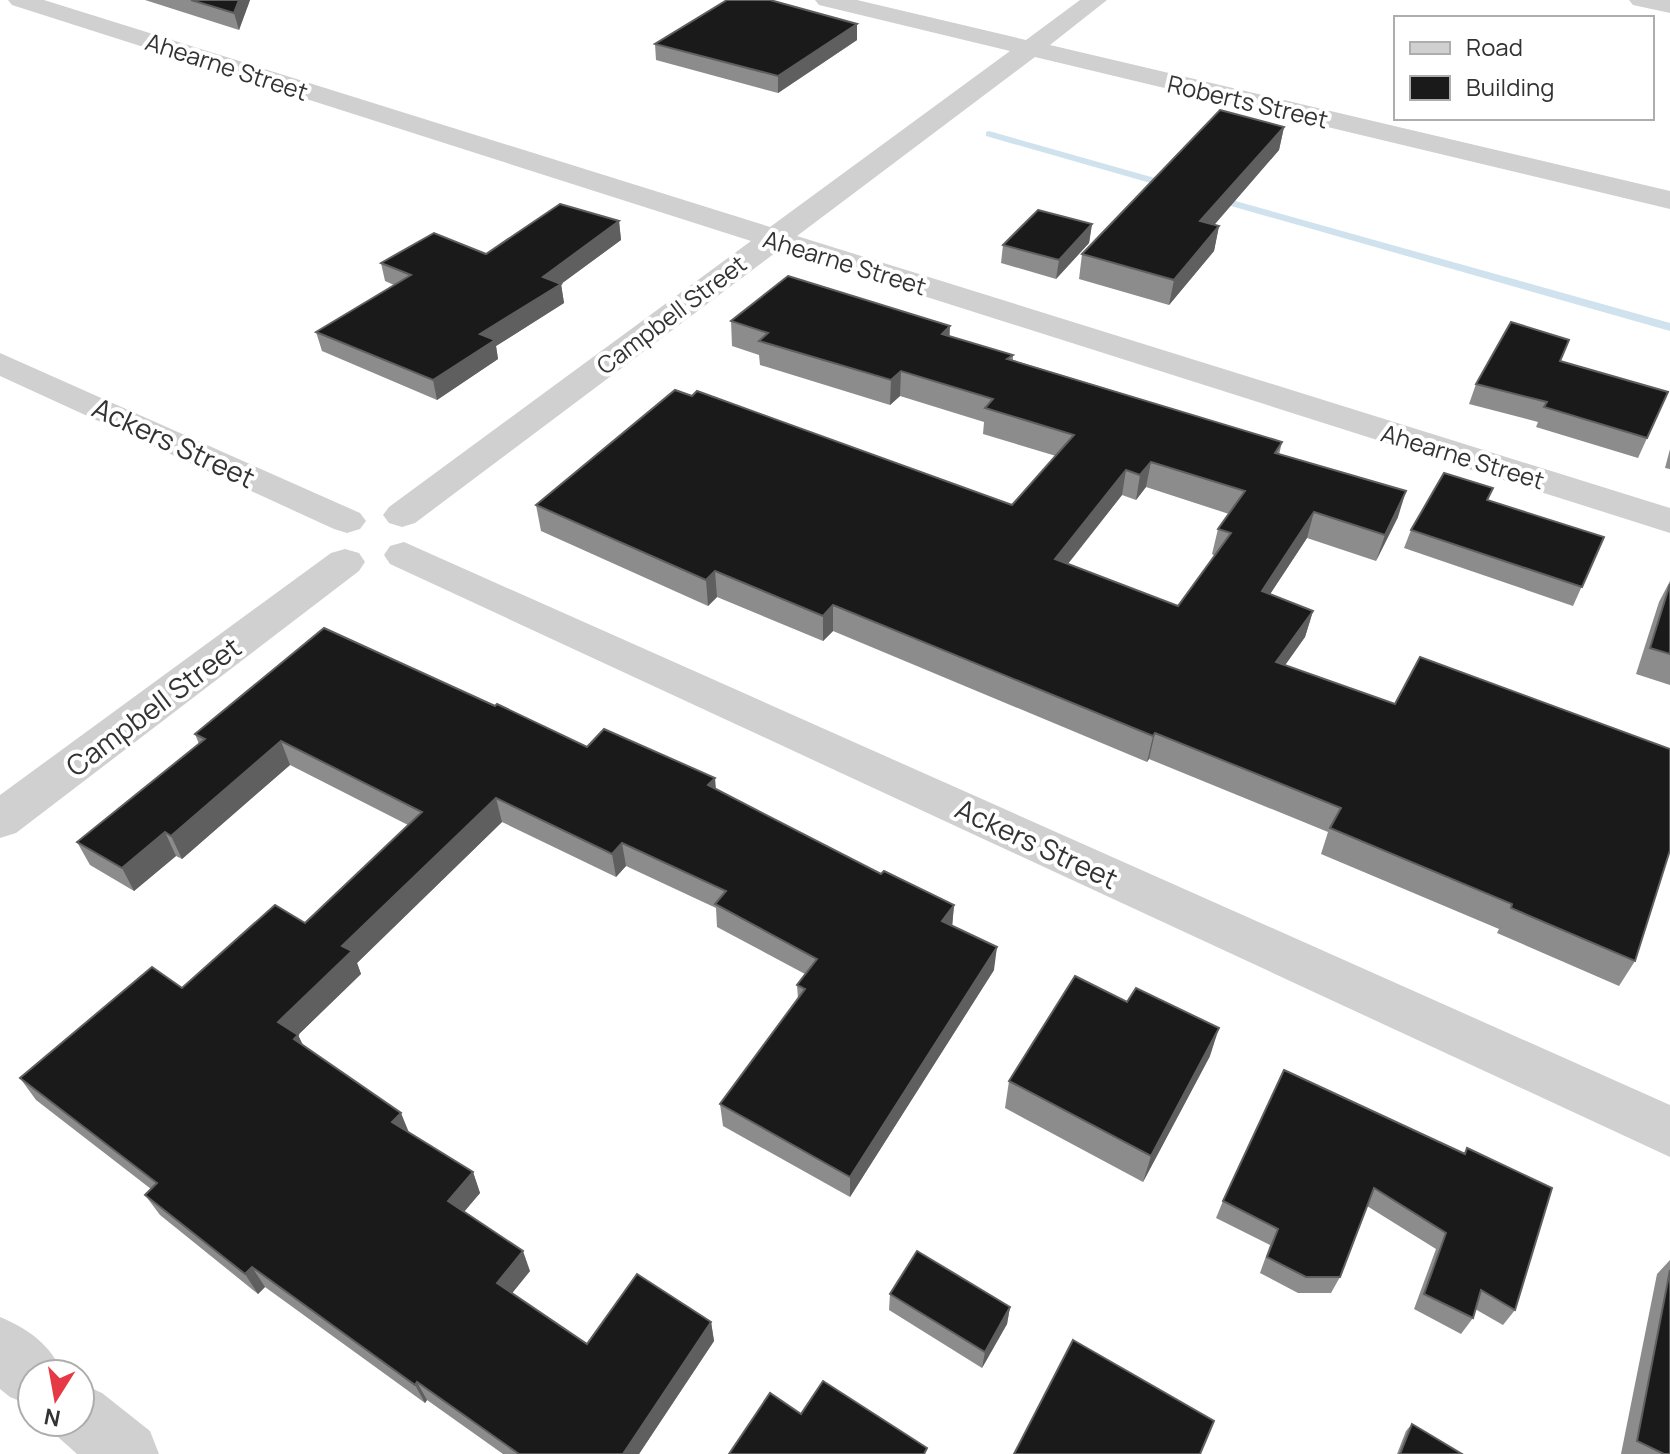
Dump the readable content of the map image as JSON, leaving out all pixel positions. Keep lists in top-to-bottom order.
{
  "streets": {
    "street": [
      "Ahearne Street",
      "Roberts Street",
      "Campbell Street",
      "Ackers Street"
    ]
  },
  "crossings": [
    ["Ahearne Street", "Campbell Street"],
    ["Roberts Street", "Campbell Street"],
    ["Campbell Street", "Ackers Street"]
  ],
  "legend": ["Road", "Building"],
  "north": "bottom"
}
